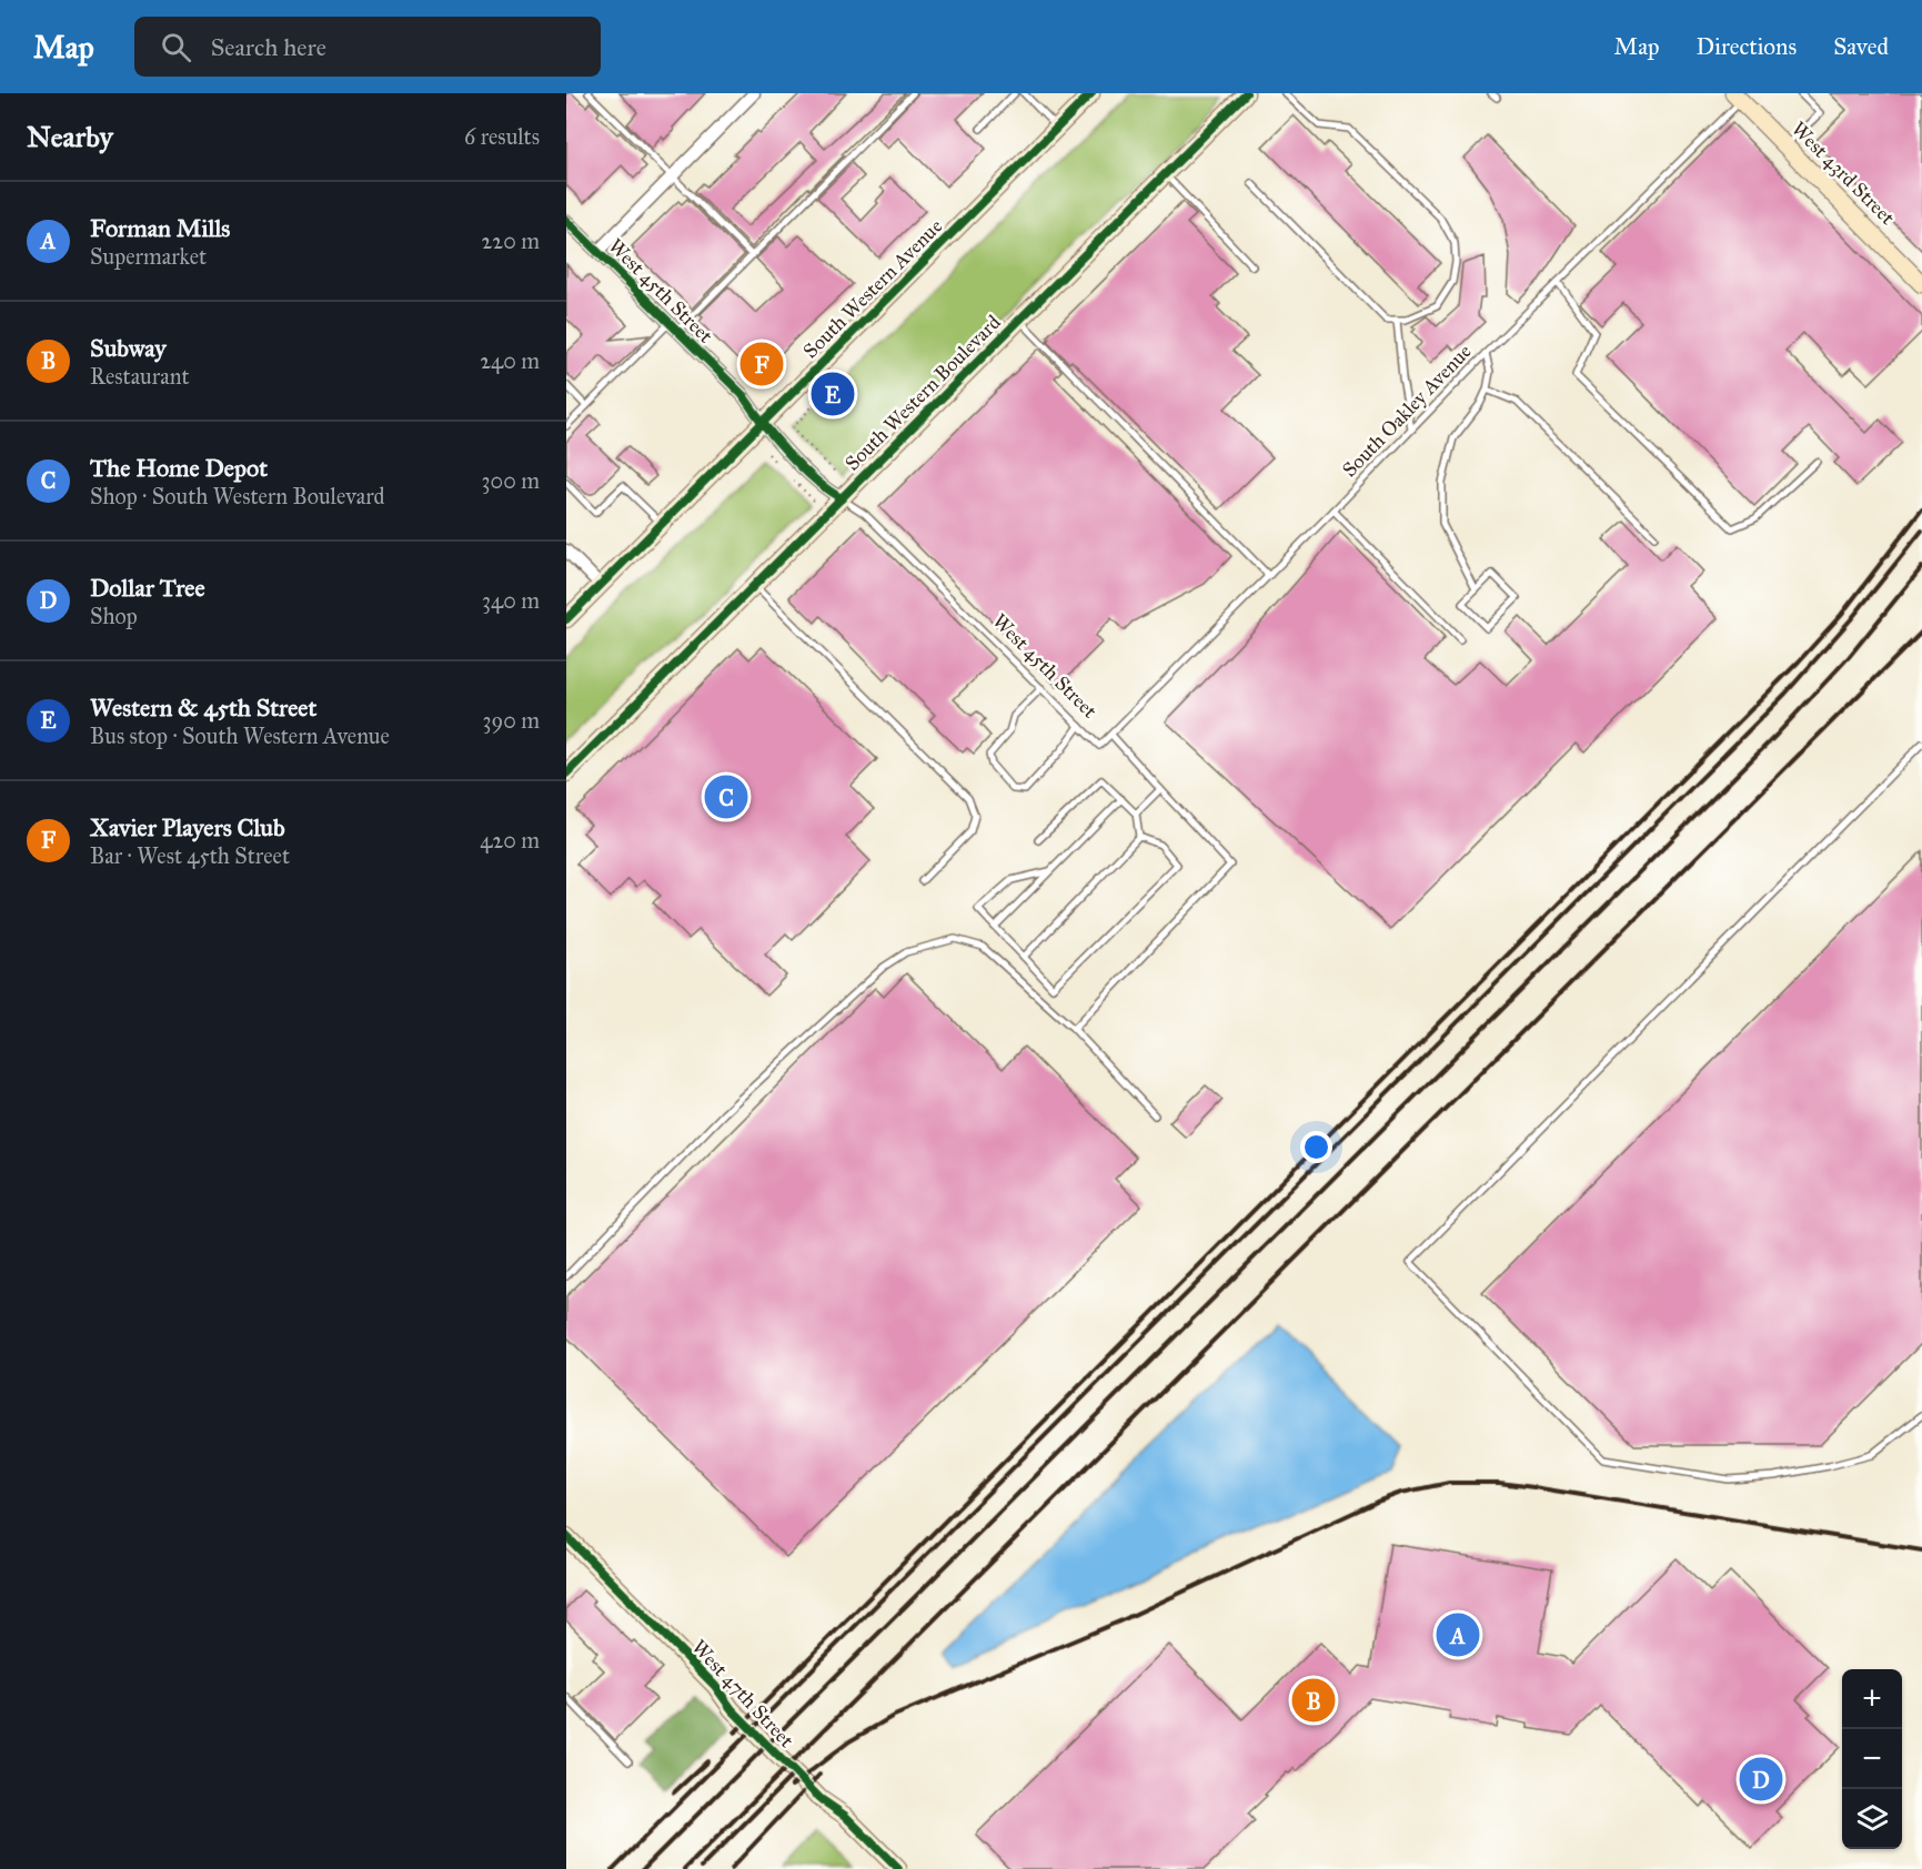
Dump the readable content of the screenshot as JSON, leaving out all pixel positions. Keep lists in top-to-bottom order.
{
  "streets": {
    "street": [
      "West 43rd Street",
      "South Western Avenue",
      "West 45th Street",
      "South Western Boulevard",
      "West 47th Street"
    ],
    "lane": ["South Oakley Avenue"]
  },
  "crossings": [
    ["West 43rd Street", "South Oakley Avenue"],
    ["South Western Avenue", "West 45th Street"],
    ["West 45th Street", "South Western Boulevard"],
    ["West 45th Street", "South Oakley Avenue"]
  ],
  "page": {
    "header": "Map",
    "search": "Search here",
    "nav": ["Map", "Directions", "Saved"],
    "heading": ["Nearby", "6 results"],
    "list": [
      {
        "mark": "A",
        "name": "Forman Mills",
        "note": "Supermarket",
        "value": "220 m"
      },
      {
        "mark": "B",
        "name": "Subway",
        "note": "Restaurant",
        "value": "240 m"
      },
      {
        "mark": "C",
        "name": "The Home Depot",
        "note": "Shop · South Western Boulevard",
        "value": "300 m"
      },
      {
        "mark": "D",
        "name": "Dollar Tree",
        "note": "Shop",
        "value": "340 m"
      },
      {
        "mark": "E",
        "name": "Western & 45th Street",
        "note": "Bus stop · South Western Avenue",
        "value": "390 m"
      },
      {
        "mark": "F",
        "name": "Xavier Players Club",
        "note": "Bar · West 45th Street",
        "value": "420 m"
      }
    ],
    "pins": [
      "F",
      "E",
      "C",
      "A",
      "B",
      "D"
    ],
    "map_buttons": ["+", "−"]
  }
}
